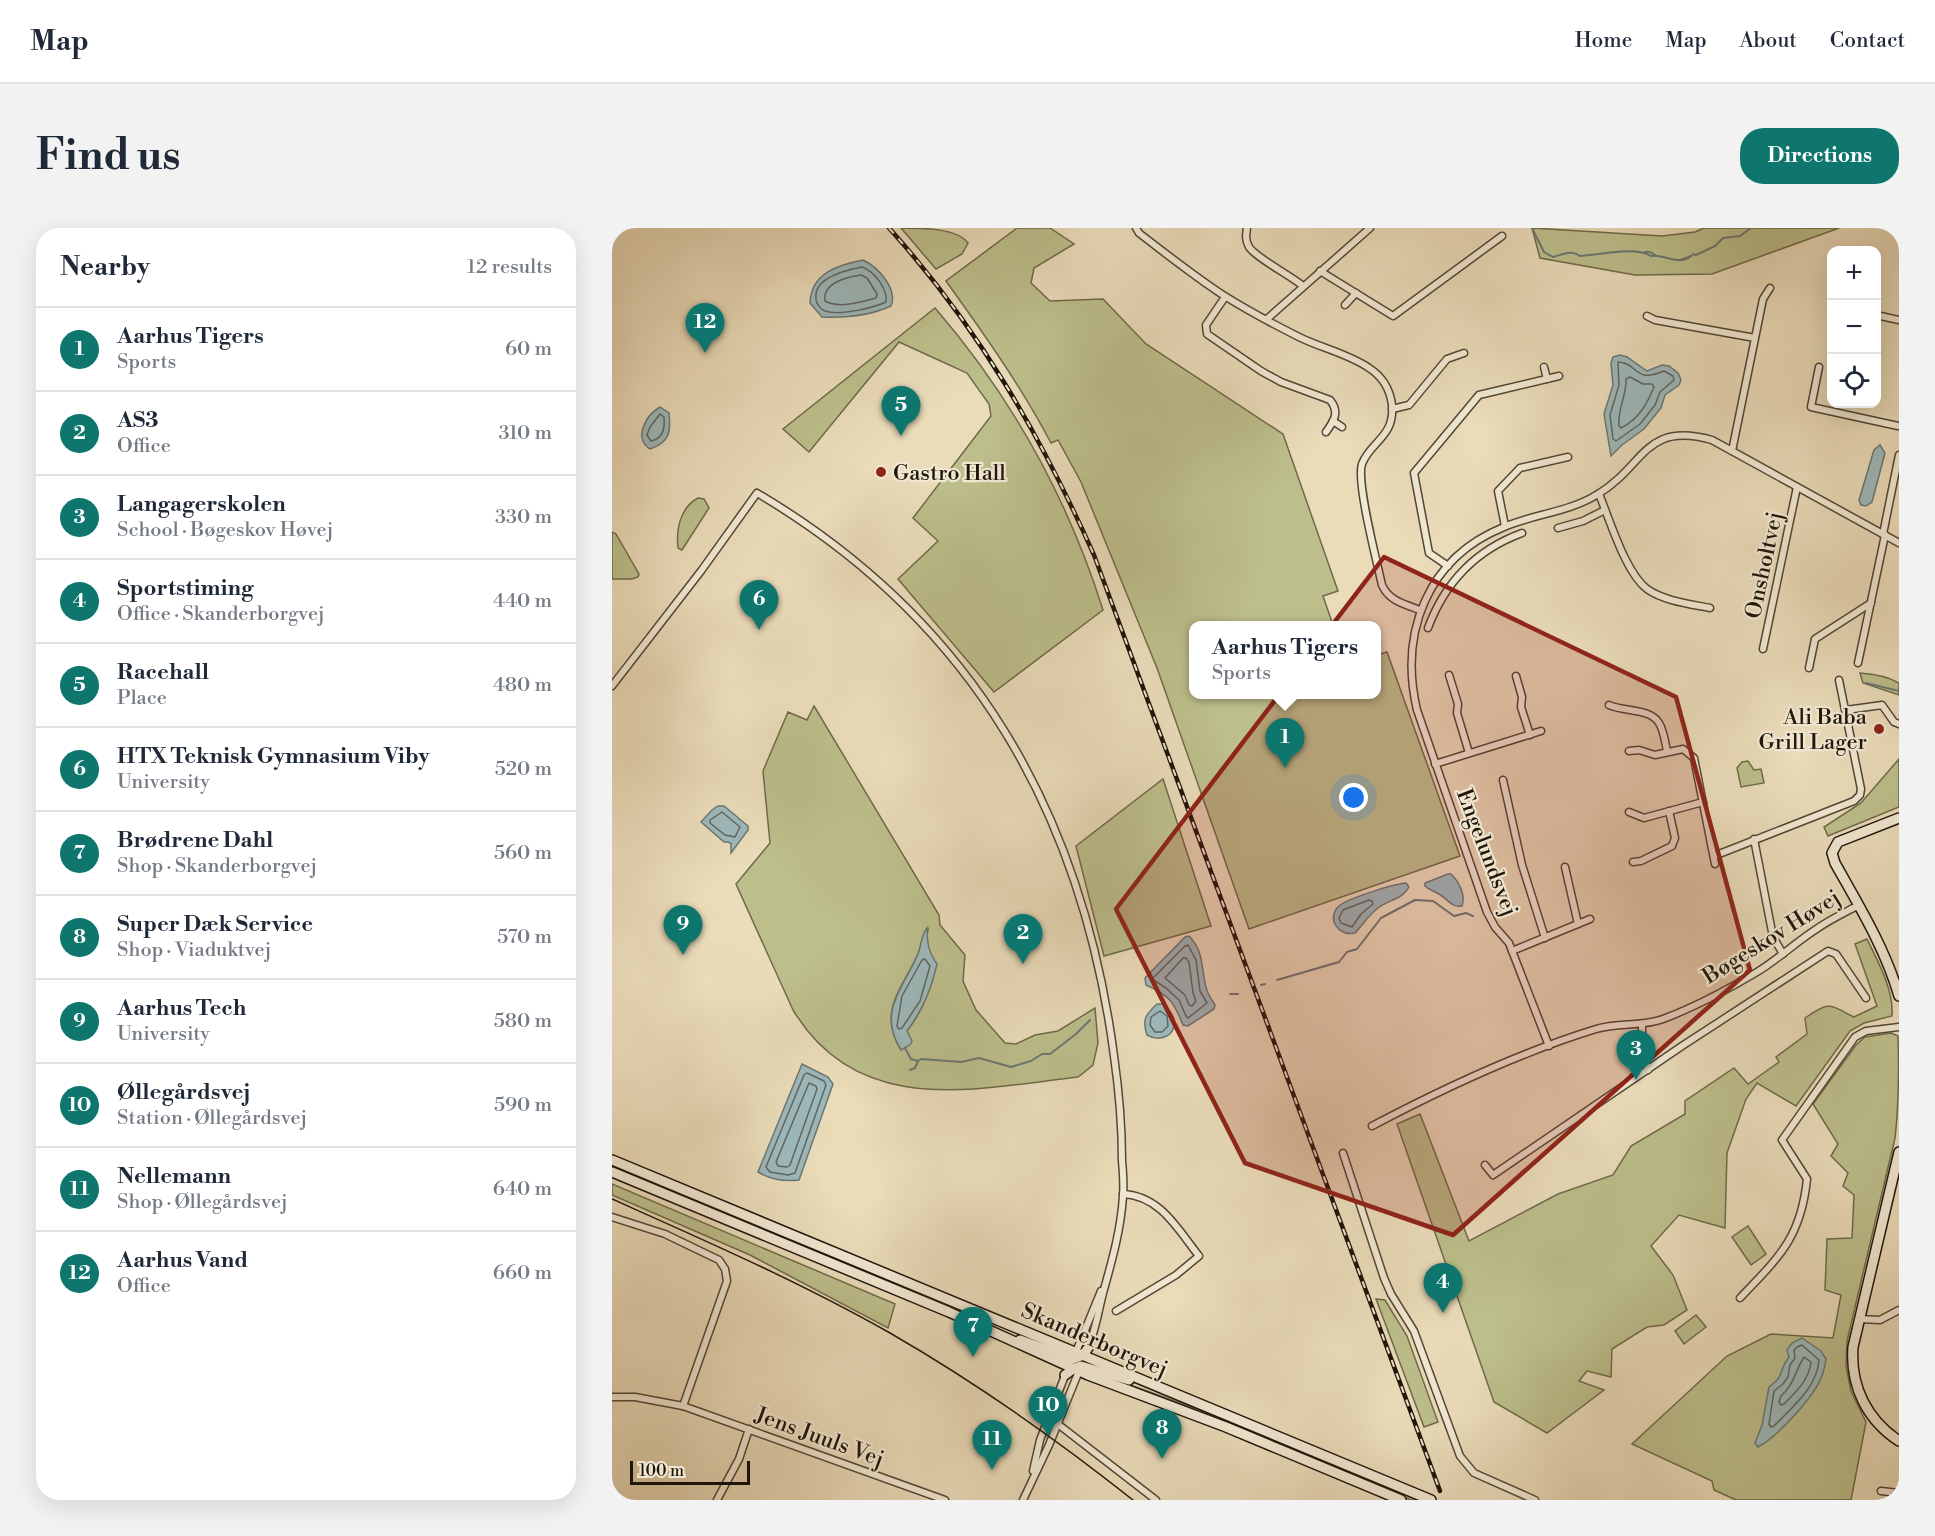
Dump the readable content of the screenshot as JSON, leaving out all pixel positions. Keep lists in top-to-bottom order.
{
  "streets": {
    "main road": ["Bøgeskov Høvej", "Skanderborgvej"],
    "street": ["Onsholtvej", "Engelundsvej", "Jens Juuls Vej"]
  },
  "crossings": [
    ["Onsholtvej", "Engelundsvej"],
    ["Engelundsvej", "Bøgeskov Høvej"]
  ],
  "places": ["Gastro Hall", "Ali Baba Grill Lager"],
  "scale_bar": "100 m",
  "page": {
    "header": "Map",
    "nav": [
      "Home",
      "Map",
      "About",
      "Contact"
    ],
    "buttons": "Directions",
    "title": "Find us",
    "heading": ["Nearby", "12 results"],
    "map_buttons": ["+", "−"],
    "pins": [
      "12",
      "5",
      "6",
      "1",
      "9",
      "2",
      "3",
      "4",
      "7",
      "10",
      "8",
      "11"
    ],
    "list": [
      {
        "mark": "1",
        "name": "Aarhus Tigers",
        "note": "Sports",
        "value": "60 m"
      },
      {
        "mark": "2",
        "name": "AS3",
        "note": "Office",
        "value": "310 m"
      },
      {
        "mark": "3",
        "name": "Langagerskolen",
        "note": "School · Bøgeskov Høvej",
        "value": "330 m"
      },
      {
        "mark": "4",
        "name": "Sportstiming",
        "note": "Office · Skanderborgvej",
        "value": "440 m"
      },
      {
        "mark": "5",
        "name": "Racehall",
        "note": "Place",
        "value": "480 m"
      },
      {
        "mark": "6",
        "name": "HTX Teknisk Gymnasium Viby",
        "note": "University",
        "value": "520 m"
      },
      {
        "mark": "7",
        "name": "Brødrene Dahl",
        "note": "Shop · Skanderborgvej",
        "value": "560 m"
      },
      {
        "mark": "8",
        "name": "Super Dæk Service",
        "note": "Shop · Viaduktvej",
        "value": "570 m"
      },
      {
        "mark": "9",
        "name": "Aarhus Tech",
        "note": "University",
        "value": "580 m"
      },
      {
        "mark": "10",
        "name": "Øllegårdsvej",
        "note": "Station · Øllegårdsvej",
        "value": "590 m"
      },
      {
        "mark": "11",
        "name": "Nellemann",
        "note": "Shop · Øllegårdsvej",
        "value": "640 m"
      },
      {
        "mark": "12",
        "name": "Aarhus Vand",
        "note": "Office",
        "value": "660 m"
      }
    ],
    "popup": ["Aarhus Tigers", "Sports"],
    "scale": "100 m"
  }
}
